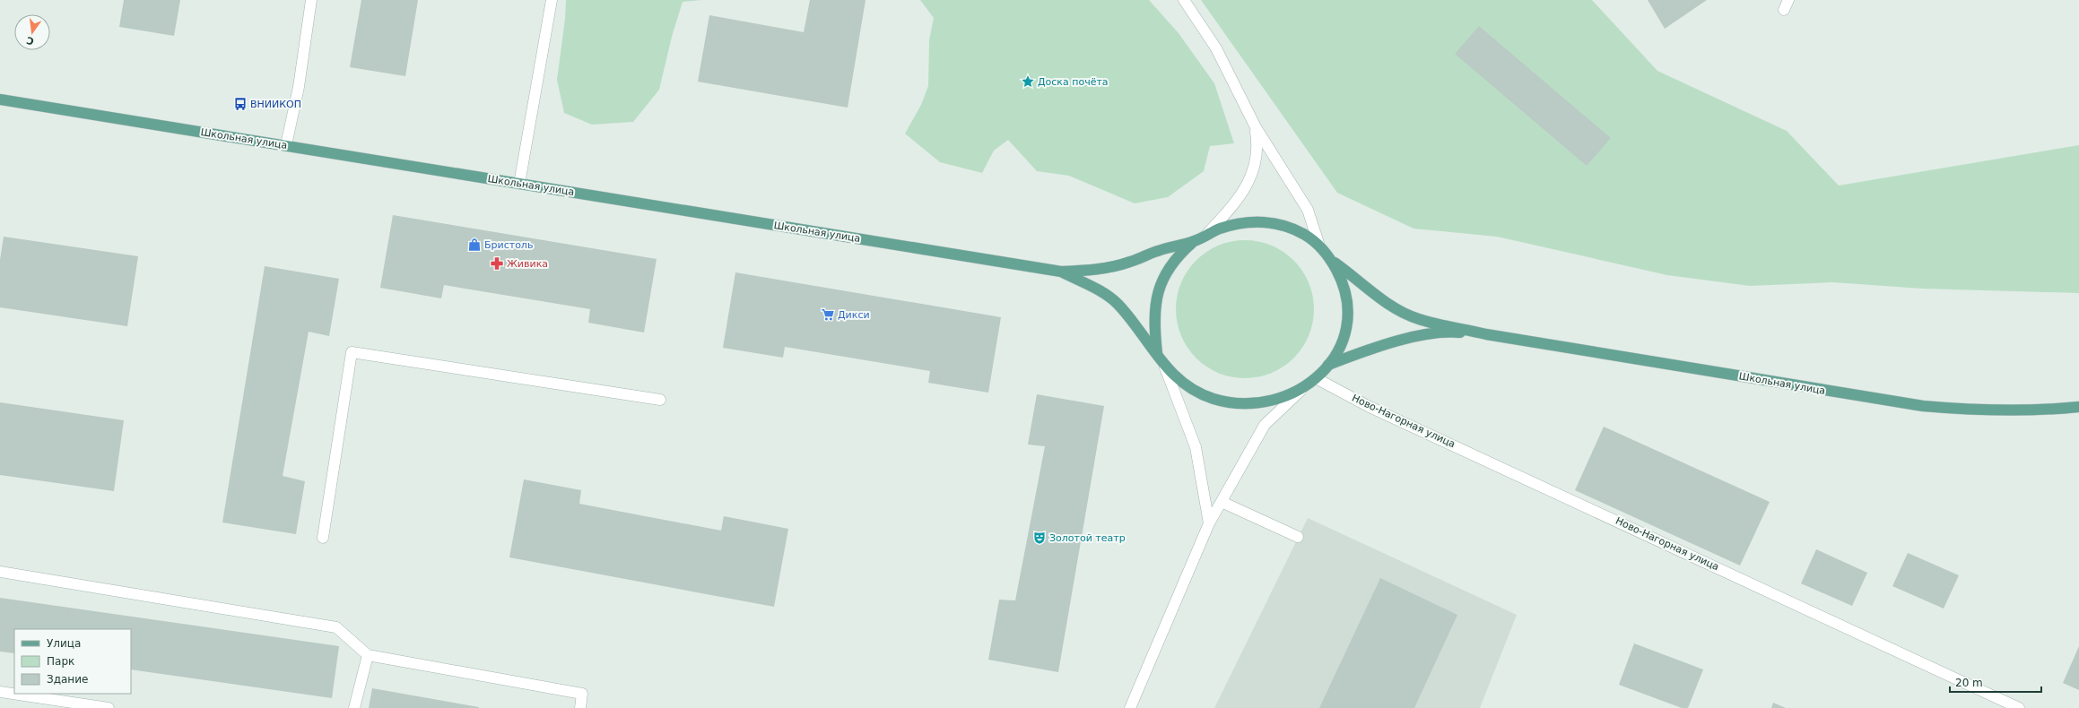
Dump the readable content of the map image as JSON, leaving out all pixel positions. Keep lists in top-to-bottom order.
{
  "streets": {
    "main road": ["Школьная улица"],
    "street": ["Ново-Нагорная улица"]
  },
  "places": {
    "place": ["Доска почёта"],
    "bus stop": ["ВНИИКОП"],
    "shop": ["Бристоль"],
    "pharmacy": ["Живика"],
    "supermarket": ["Дикси"],
    "theatre": ["Золотой театр"]
  },
  "legend": ["Улица", "Парк", "Здание"],
  "scale_bar": "20 m",
  "north": "bottom"
}
